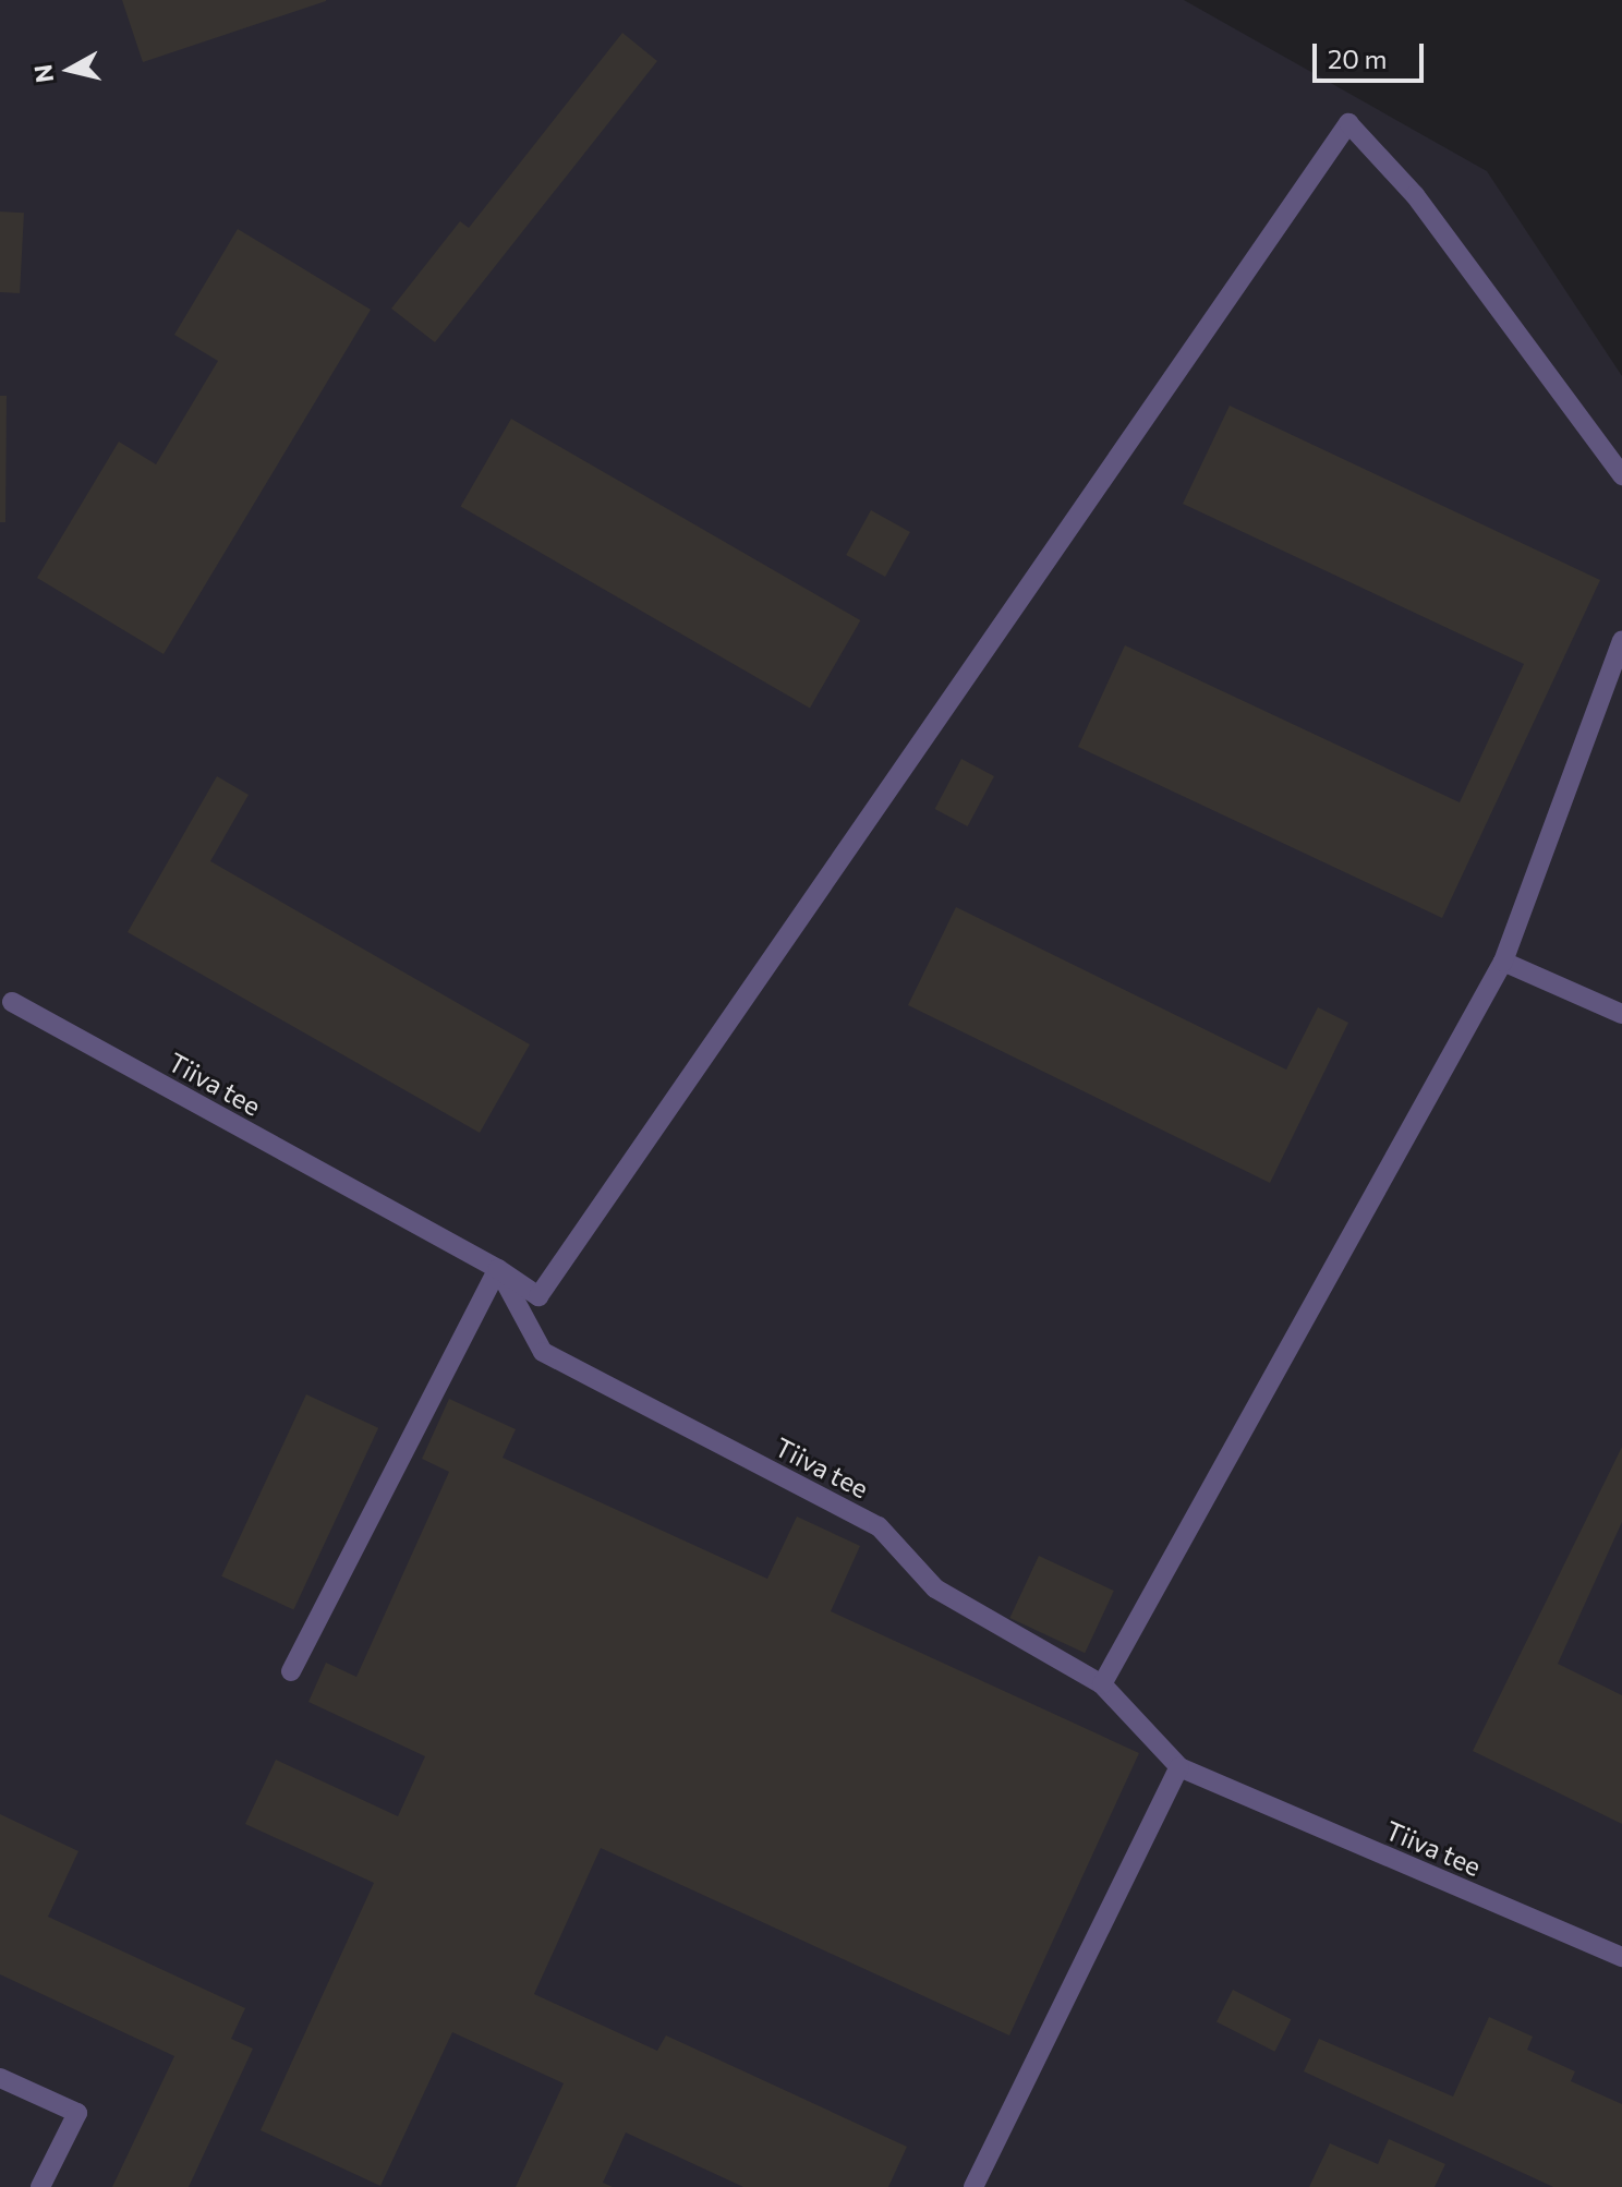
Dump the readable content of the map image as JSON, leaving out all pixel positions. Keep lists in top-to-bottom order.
{
  "streets": {
    "lane": ["Tiiva tee"]
  },
  "scale_bar": "20 m",
  "north": "left"
}
